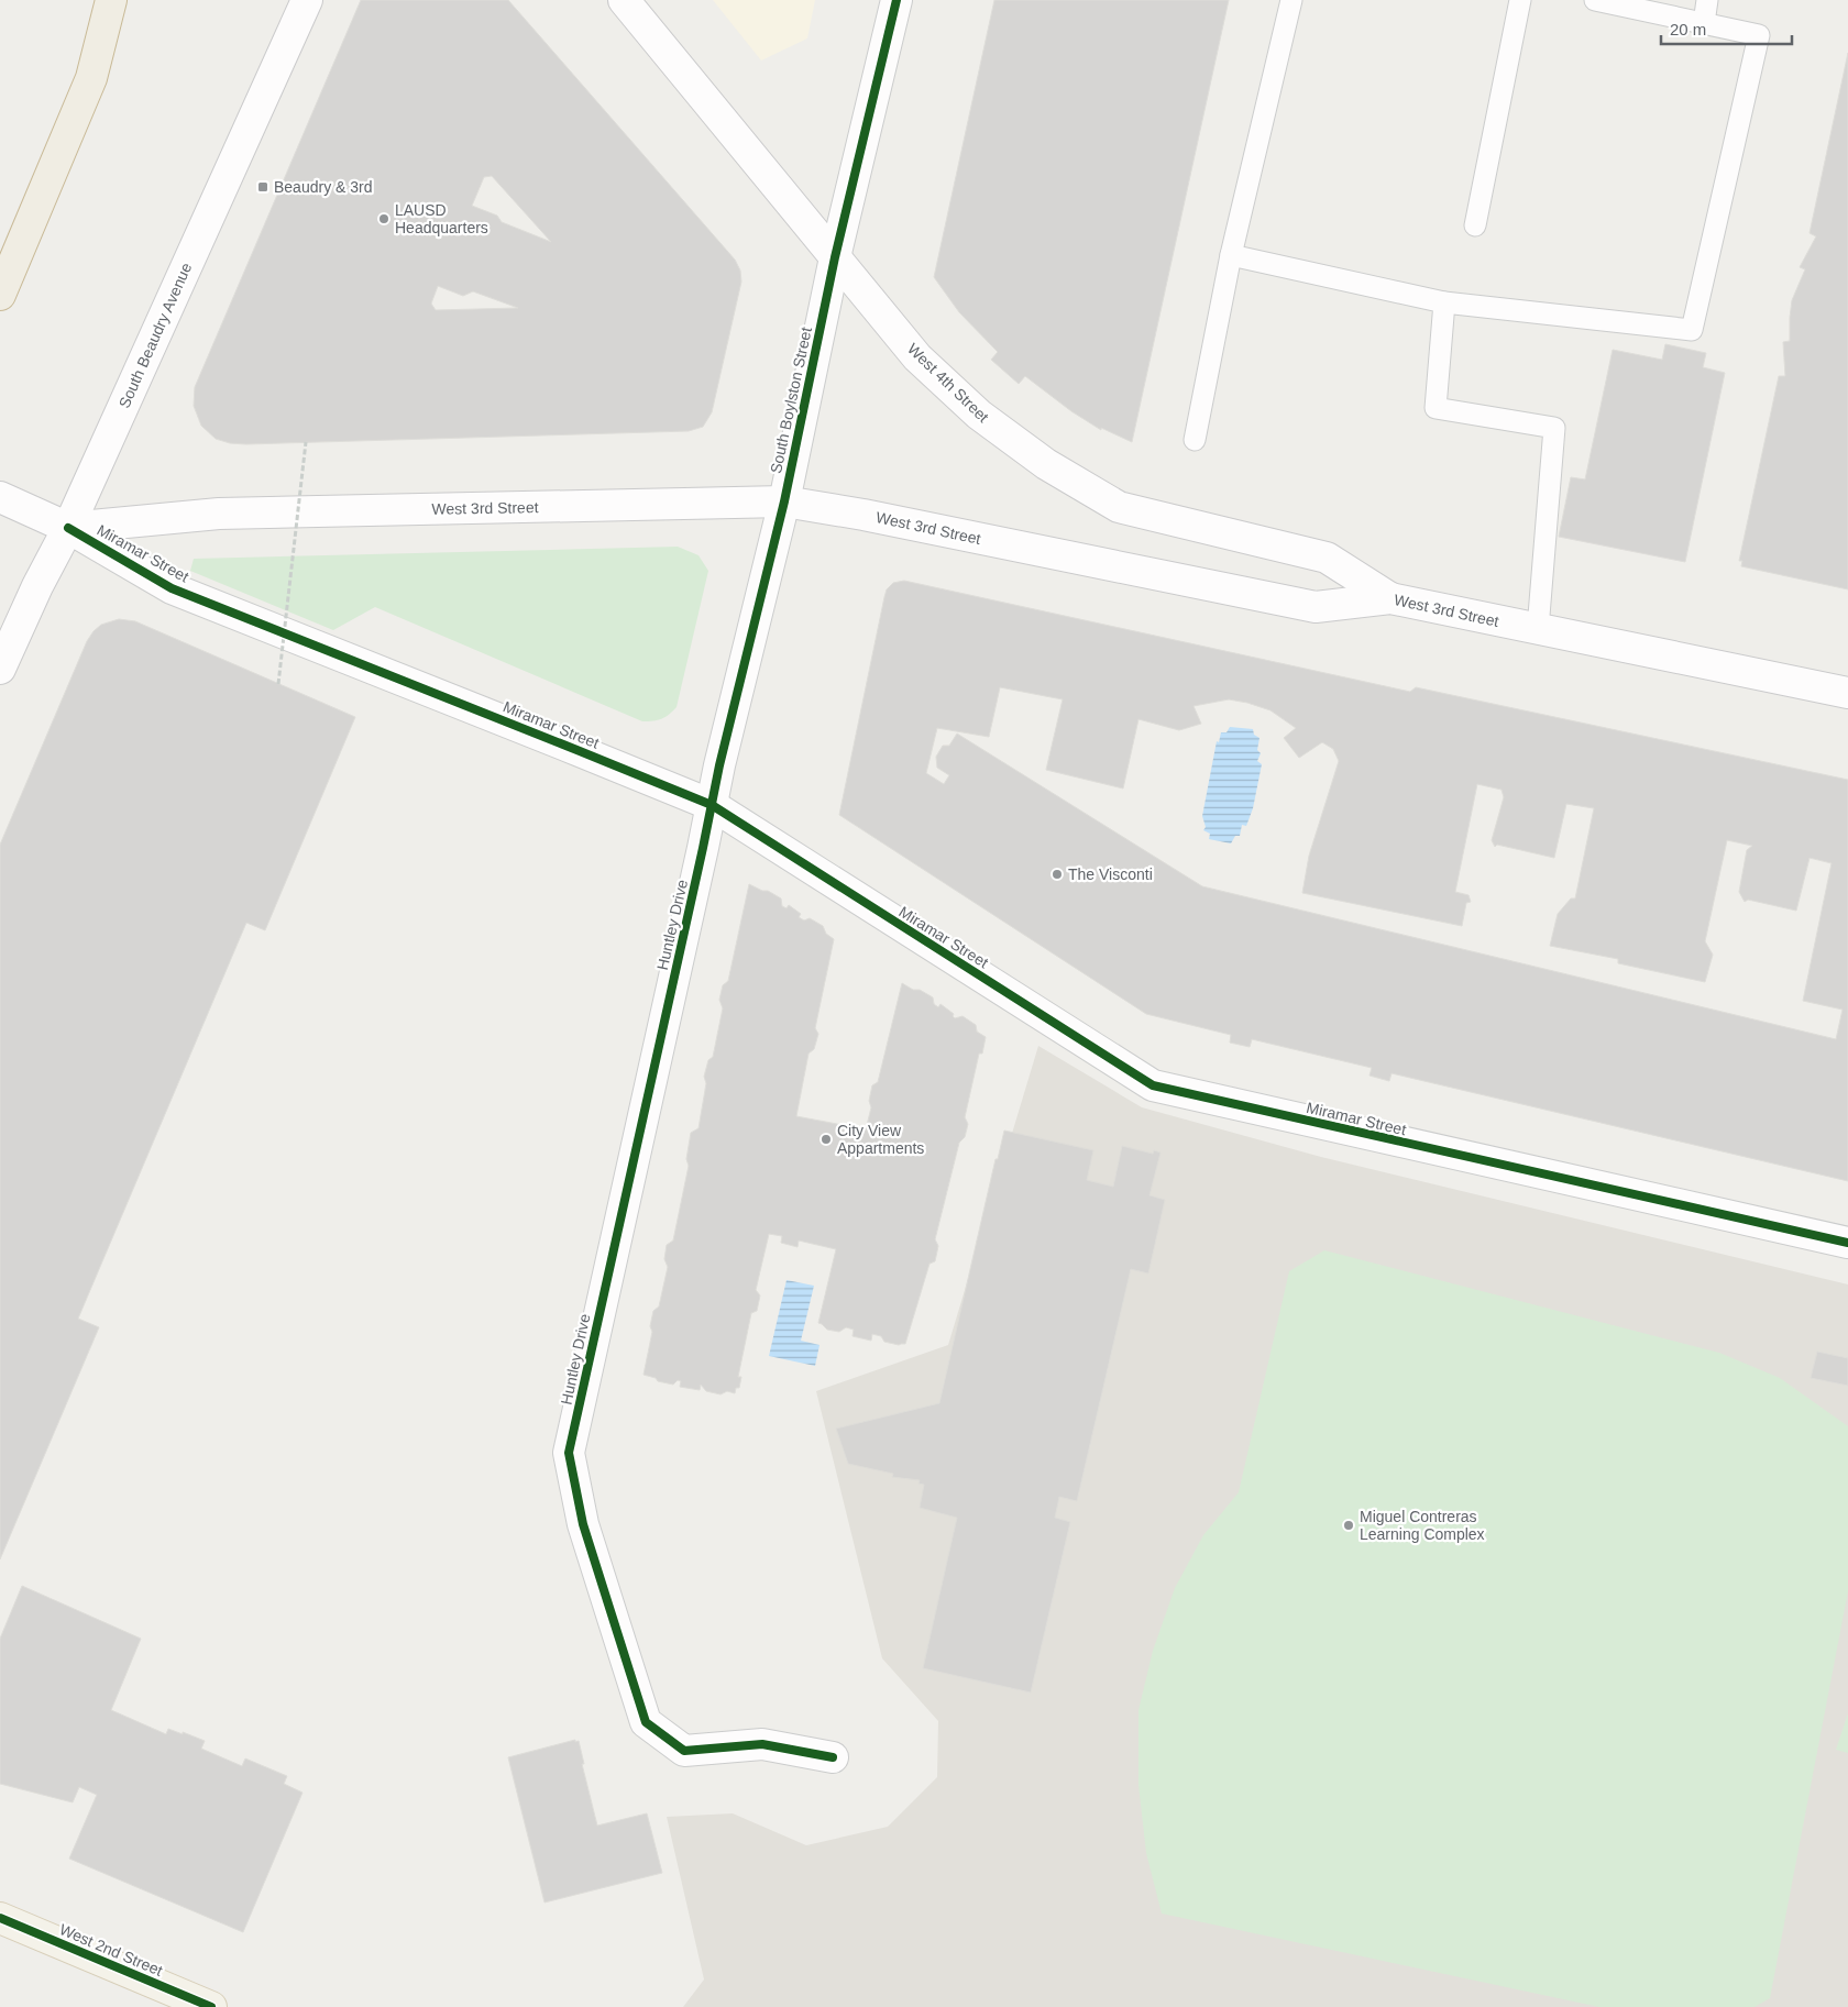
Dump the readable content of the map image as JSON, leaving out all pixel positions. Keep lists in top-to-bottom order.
{
  "streets": {
    "main road": ["West 2nd Street"],
    "street": [
      "South Beaudry Avenue",
      "West 4th Street",
      "South Boylston Street",
      "West 3rd Street",
      "Miramar Street",
      "Huntley Drive"
    ]
  },
  "crossings": [
    ["South Beaudry Avenue", "West 3rd Street"],
    ["South Beaudry Avenue", "Miramar Street"],
    ["West 4th Street", "South Boylston Street"],
    ["West 4th Street", "West 3rd Street"],
    ["South Boylston Street", "West 3rd Street"],
    ["South Boylston Street", "Miramar Street"],
    ["South Boylston Street", "Huntley Drive"],
    ["West 3rd Street", "Miramar Street"],
    ["Miramar Street", "Huntley Drive"]
  ],
  "places": {
    "transit": ["Beaudry & 3rd"],
    "other": [
      "LAUSD Headquarters",
      "The Visconti",
      "City View Appartments",
      "Miguel Contreras Learning Complex"
    ]
  },
  "scale_bar": "20 m"
}
